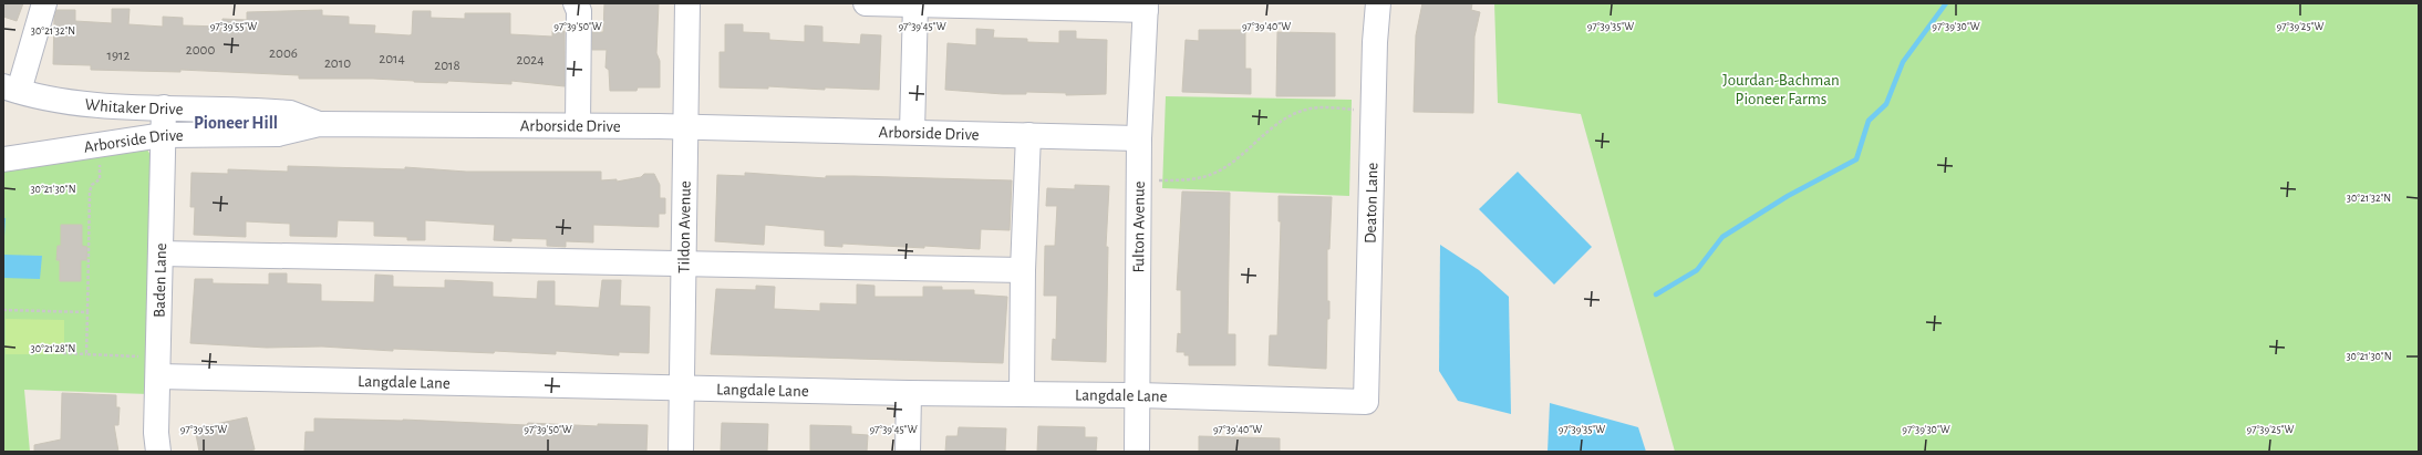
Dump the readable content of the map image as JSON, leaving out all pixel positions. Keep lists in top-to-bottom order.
{
  "streets": {
    "street": [
      "Whitaker Drive",
      "Arborside Drive",
      "Deaton Lane",
      "Fulton Avenue",
      "Tildon Avenue",
      "Baden Lane",
      "Langdale Lane"
    ]
  },
  "crossings": [
    ["Whitaker Drive", "Arborside Drive"],
    ["Whitaker Drive", "Baden Lane"],
    ["Arborside Drive", "Fulton Avenue"],
    ["Arborside Drive", "Tildon Avenue"],
    ["Arborside Drive", "Baden Lane"],
    ["Deaton Lane", "Langdale Lane"],
    ["Fulton Avenue", "Langdale Lane"],
    ["Tildon Avenue", "Langdale Lane"],
    ["Baden Lane", "Langdale Lane"]
  ],
  "districts": ["Pioneer Hill"],
  "parks": ["Jourdan-Bachman Pioneer Farms"],
  "house_numbers": [
    "2000",
    "2006",
    "1912",
    "2014",
    "2024",
    "2010",
    "2018"
  ],
  "coordinates": [
    "97°39'55\"W",
    "97°39'50\"W",
    "97°39'45\"W",
    "97°39'40\"W",
    "97°39'35\"W",
    "97°39'30\"W",
    "97°39'25\"W",
    "30°21'32\"N",
    "30°21'30\"N",
    "30°21'28\"N"
  ]
}
